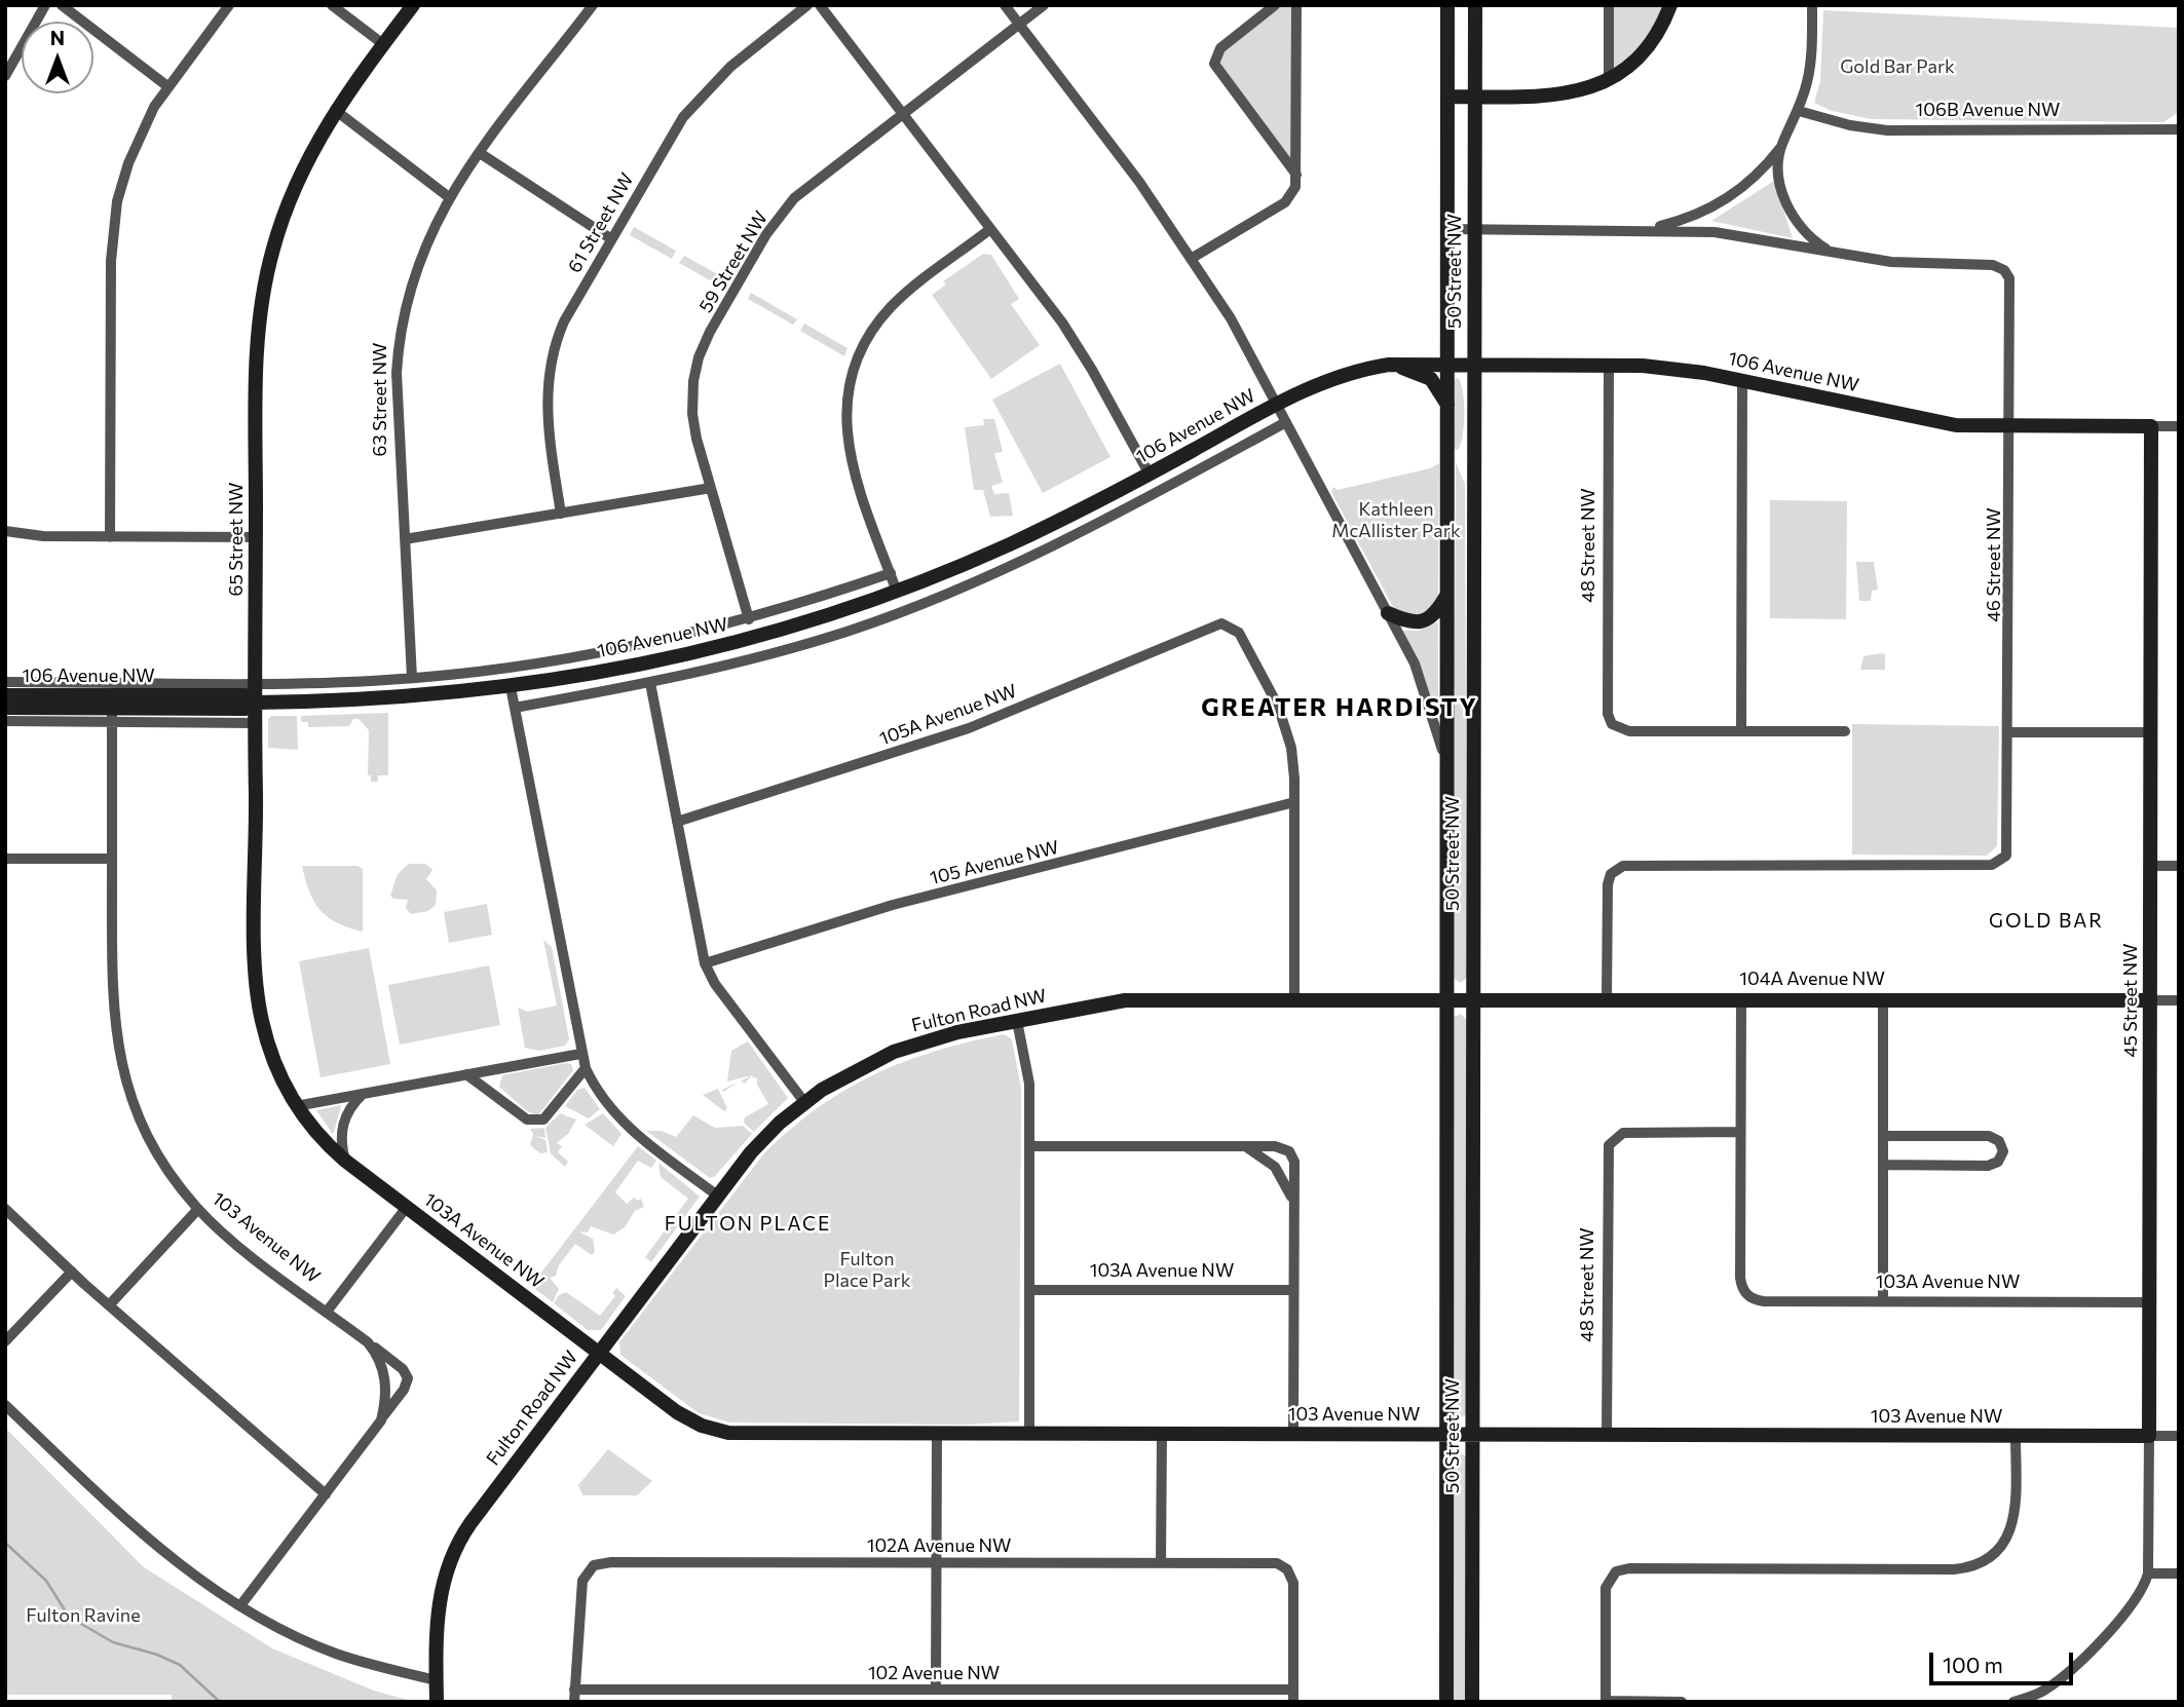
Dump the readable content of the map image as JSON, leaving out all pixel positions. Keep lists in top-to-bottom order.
{
  "streets": {
    "street": [
      "106B Avenue NW",
      "61 Street NW",
      "59 Street NW",
      "50 Street NW",
      "106 Avenue NW",
      "63 Street NW",
      "65 Street NW",
      "48 Street NW",
      "46 Street NW",
      "105A Avenue NW",
      "105 Avenue NW",
      "104A Avenue NW",
      "45 Street NW",
      "Fulton Road NW",
      "103 Avenue NW",
      "103A Avenue NW",
      "102A Avenue NW",
      "102 Avenue NW"
    ]
  },
  "crossings": [
    ["59 Street NW", "106 Avenue NW"],
    ["50 Street NW", "106 Avenue NW"],
    ["50 Street NW", "104A Avenue NW"],
    ["50 Street NW", "Fulton Road NW"],
    ["50 Street NW", "103 Avenue NW"],
    ["106 Avenue NW", "63 Street NW"],
    ["106 Avenue NW", "65 Street NW"],
    ["106 Avenue NW", "48 Street NW"],
    ["106 Avenue NW", "46 Street NW"],
    ["106 Avenue NW", "45 Street NW"],
    ["106 Avenue NW", "103 Avenue NW"],
    ["65 Street NW", "103A Avenue NW"],
    ["48 Street NW", "103 Avenue NW"],
    ["48 Street NW", "103A Avenue NW"],
    ["46 Street NW", "104A Avenue NW"],
    ["105A Avenue NW", "105 Avenue NW"],
    ["104A Avenue NW", "45 Street NW"],
    ["104A Avenue NW", "Fulton Road NW"],
    ["45 Street NW", "103 Avenue NW"],
    ["45 Street NW", "103A Avenue NW"],
    ["Fulton Road NW", "103 Avenue NW"],
    ["Fulton Road NW", "103A Avenue NW"],
    ["103 Avenue NW", "103A Avenue NW"],
    ["102A Avenue NW", "102 Avenue NW"]
  ],
  "districts": ["GREATER HARDISTY", "GOLD BAR", "FULTON PLACE"],
  "parks": [
    "Gold Bar Park",
    "Kathleen McAllister Park",
    "Fulton Place Park",
    "Fulton Ravine"
  ],
  "scale_bar": "100 m",
  "north": "top"
}
